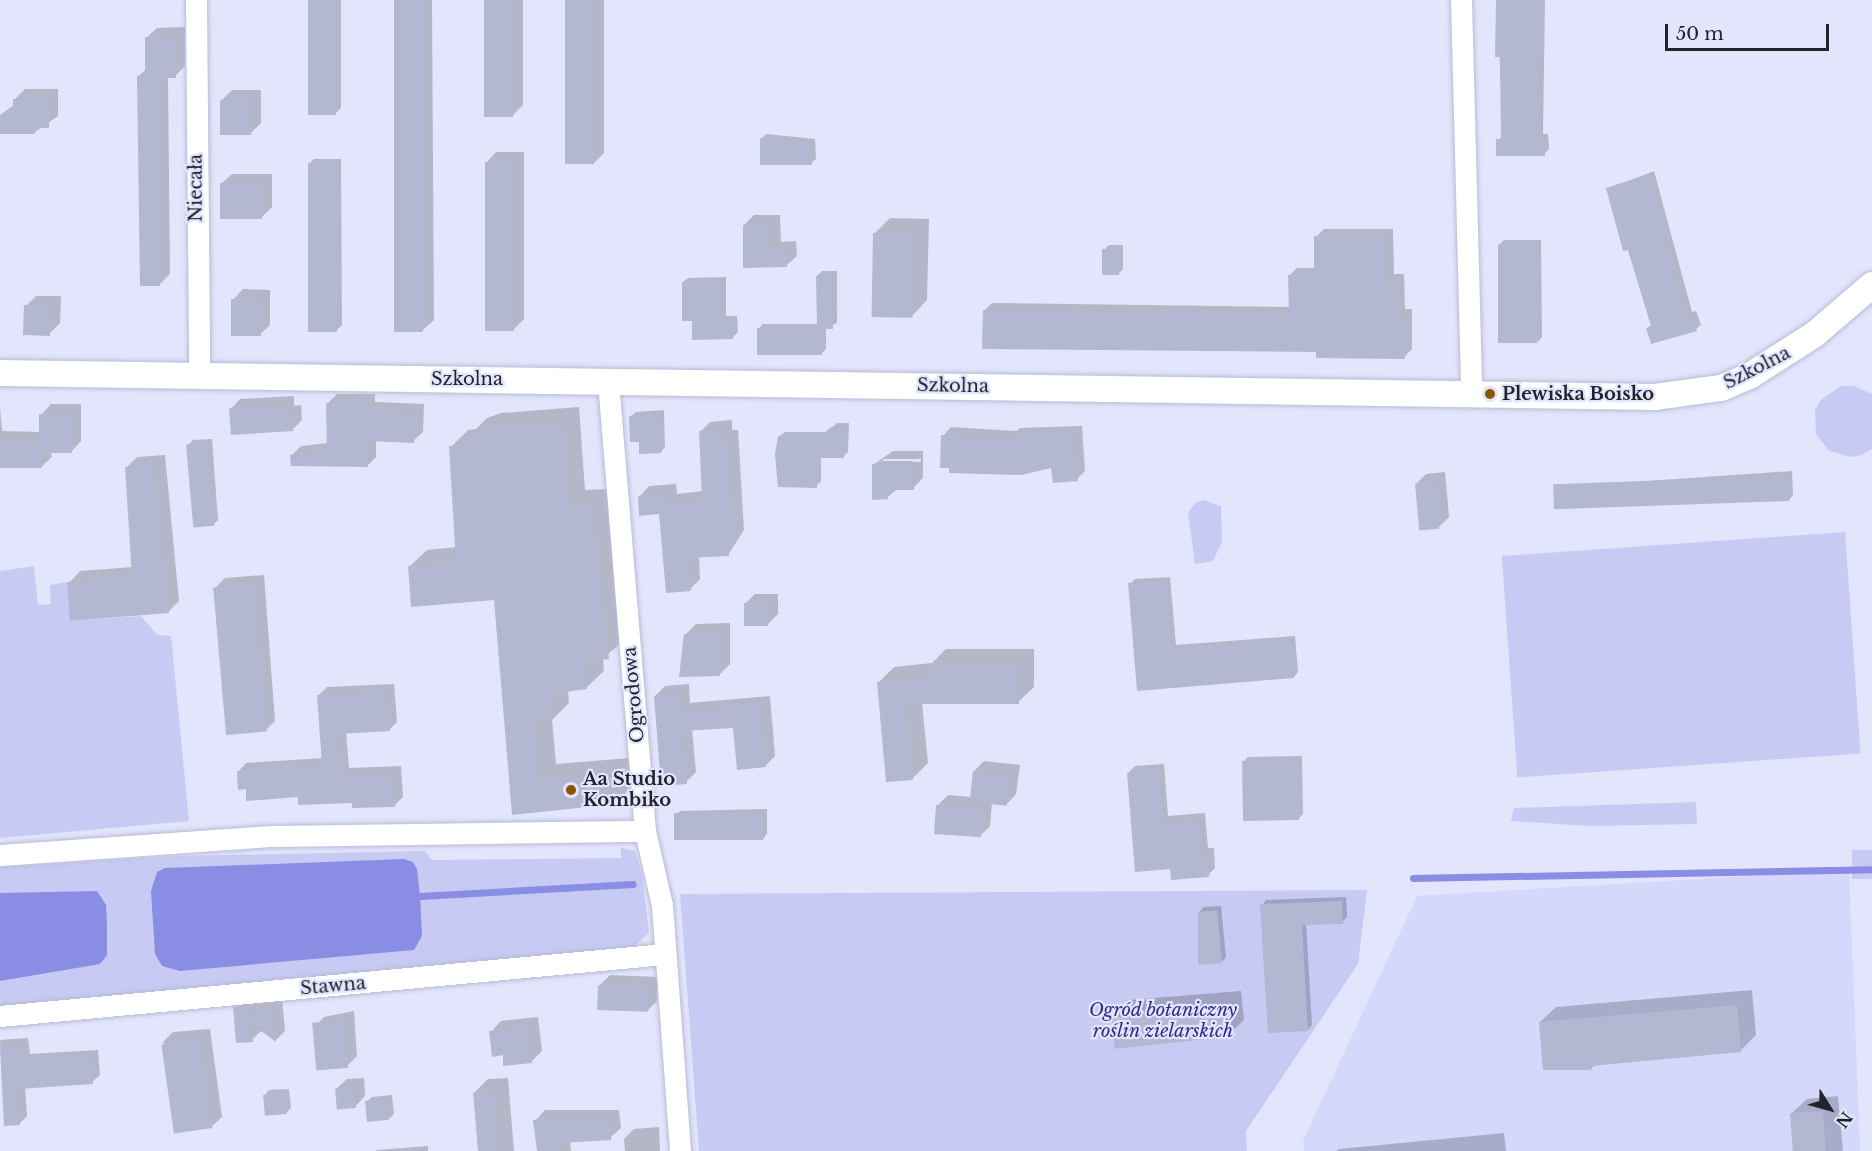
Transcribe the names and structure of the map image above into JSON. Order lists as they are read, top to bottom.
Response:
{
  "streets": {
    "street": [
      "Niecała",
      "Szkolna",
      "Ogrodowa",
      "Stawna"
    ]
  },
  "crossings": [
    ["Niecała", "Szkolna"],
    ["Szkolna", "Ogrodowa"],
    ["Ogrodowa", "Stawna"]
  ],
  "parks": ["Ogród botaniczny roślin zielarskich"],
  "places": ["Plewiska Boisko", "Aa Studio Kombiko"],
  "scale_bar": "50 m",
  "north": "bottom right"
}
